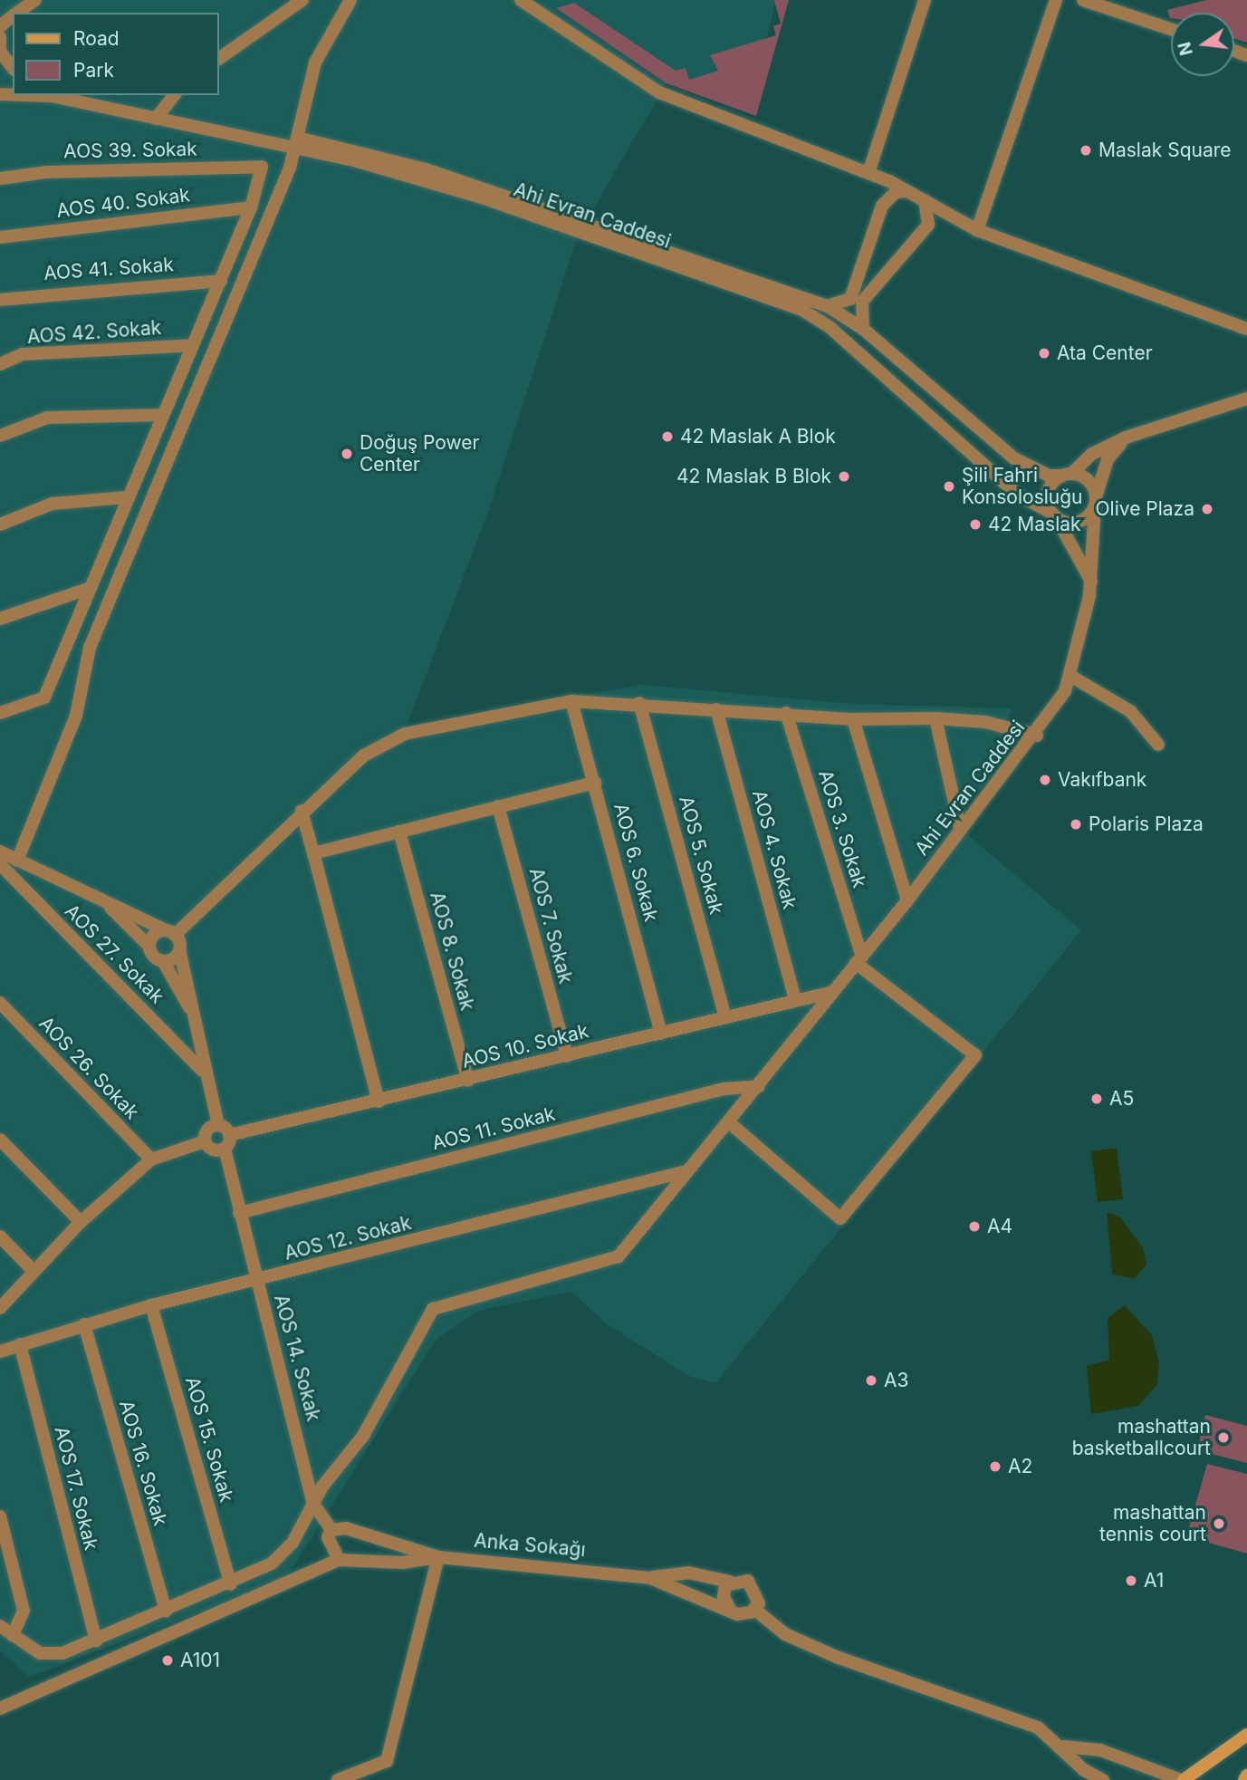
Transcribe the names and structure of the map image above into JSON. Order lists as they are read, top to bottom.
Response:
{
  "streets": {
    "street": [
      "AOS 39. Sokak",
      "AOS 40. Sokak",
      "Ahi Evran Caddesi",
      "AOS 41. Sokak",
      "AOS 42. Sokak",
      "AOS 3. Sokak",
      "AOS 4. Sokak",
      "AOS 5. Sokak",
      "AOS 6. Sokak",
      "AOS 7. Sokak",
      "AOS 8. Sokak",
      "AOS 27. Sokak",
      "AOS 10. Sokak",
      "AOS 26. Sokak",
      "AOS 11. Sokak",
      "AOS 12. Sokak",
      "AOS 14. Sokak",
      "AOS 15. Sokak",
      "AOS 16. Sokak",
      "AOS 17. Sokak",
      "Anka Sokağı"
    ]
  },
  "crossings": [
    ["AOS 39. Sokak", "AOS 40. Sokak"],
    ["Ahi Evran Caddesi", "AOS 3. Sokak"],
    ["Ahi Evran Caddesi", "AOS 10. Sokak"],
    ["Ahi Evran Caddesi", "AOS 11. Sokak"],
    ["Ahi Evran Caddesi", "AOS 12. Sokak"],
    ["Ahi Evran Caddesi", "AOS 14. Sokak"],
    ["Ahi Evran Caddesi", "AOS 15. Sokak"],
    ["Ahi Evran Caddesi", "AOS 16. Sokak"],
    ["Ahi Evran Caddesi", "AOS 17. Sokak"],
    ["AOS 4. Sokak", "AOS 10. Sokak"],
    ["AOS 5. Sokak", "AOS 10. Sokak"],
    ["AOS 6. Sokak", "AOS 10. Sokak"],
    ["AOS 7. Sokak", "AOS 10. Sokak"],
    ["AOS 8. Sokak", "AOS 10. Sokak"],
    ["AOS 10. Sokak", "AOS 14. Sokak"],
    ["AOS 11. Sokak", "AOS 14. Sokak"],
    ["AOS 12. Sokak", "AOS 14. Sokak"],
    ["AOS 12. Sokak", "AOS 15. Sokak"],
    ["AOS 12. Sokak", "AOS 16. Sokak"],
    ["AOS 12. Sokak", "AOS 17. Sokak"]
  ],
  "places": [
    "Maslak Square",
    "Ata Center",
    "42 Maslak A Blok",
    "Doğuş Power Center",
    "42 Maslak B Blok",
    "Şili Fahri Konsolosluğu",
    "Olive Plaza",
    "42 Maslak",
    "Vakıfbank",
    "Polaris Plaza",
    "A5",
    "A4",
    "A3",
    "mashattan basketballcourt",
    "A2",
    "mashattan tennis court",
    "A1",
    "A101"
  ],
  "legend": ["Road", "Park"],
  "north": "left"
}
